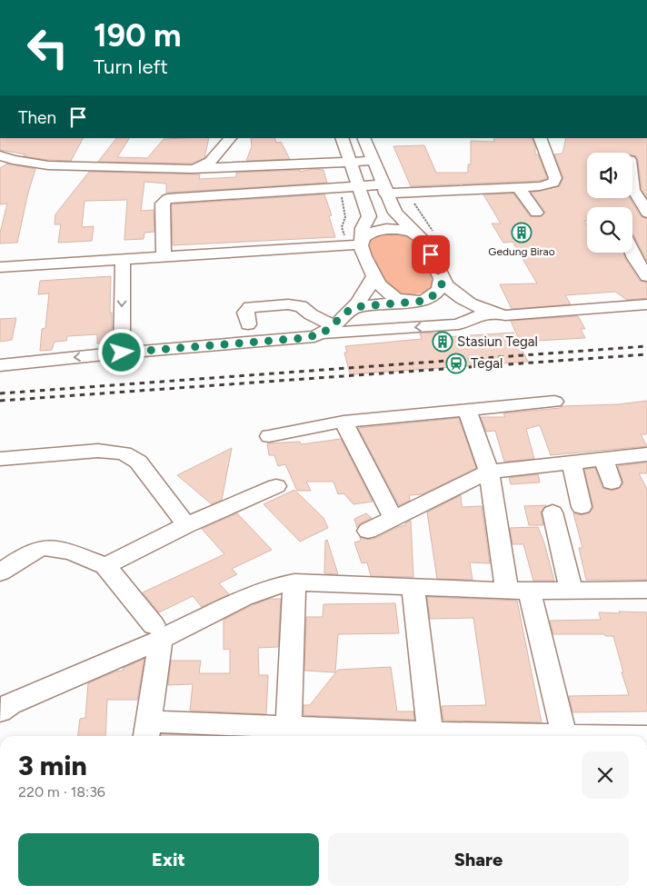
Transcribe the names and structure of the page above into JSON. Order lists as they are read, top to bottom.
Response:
{
  "places": {
    "building": ["Gedung Birao", "Stasiun Tegal"],
    "station": ["Tegal"]
  },
  "page": {
    "turn": ["190 m", "Turn left"],
    "then": "Then",
    "heading": ["3 min", "220 m · 18:36"],
    "buttons": ["Exit", "Share"]
  }
}
